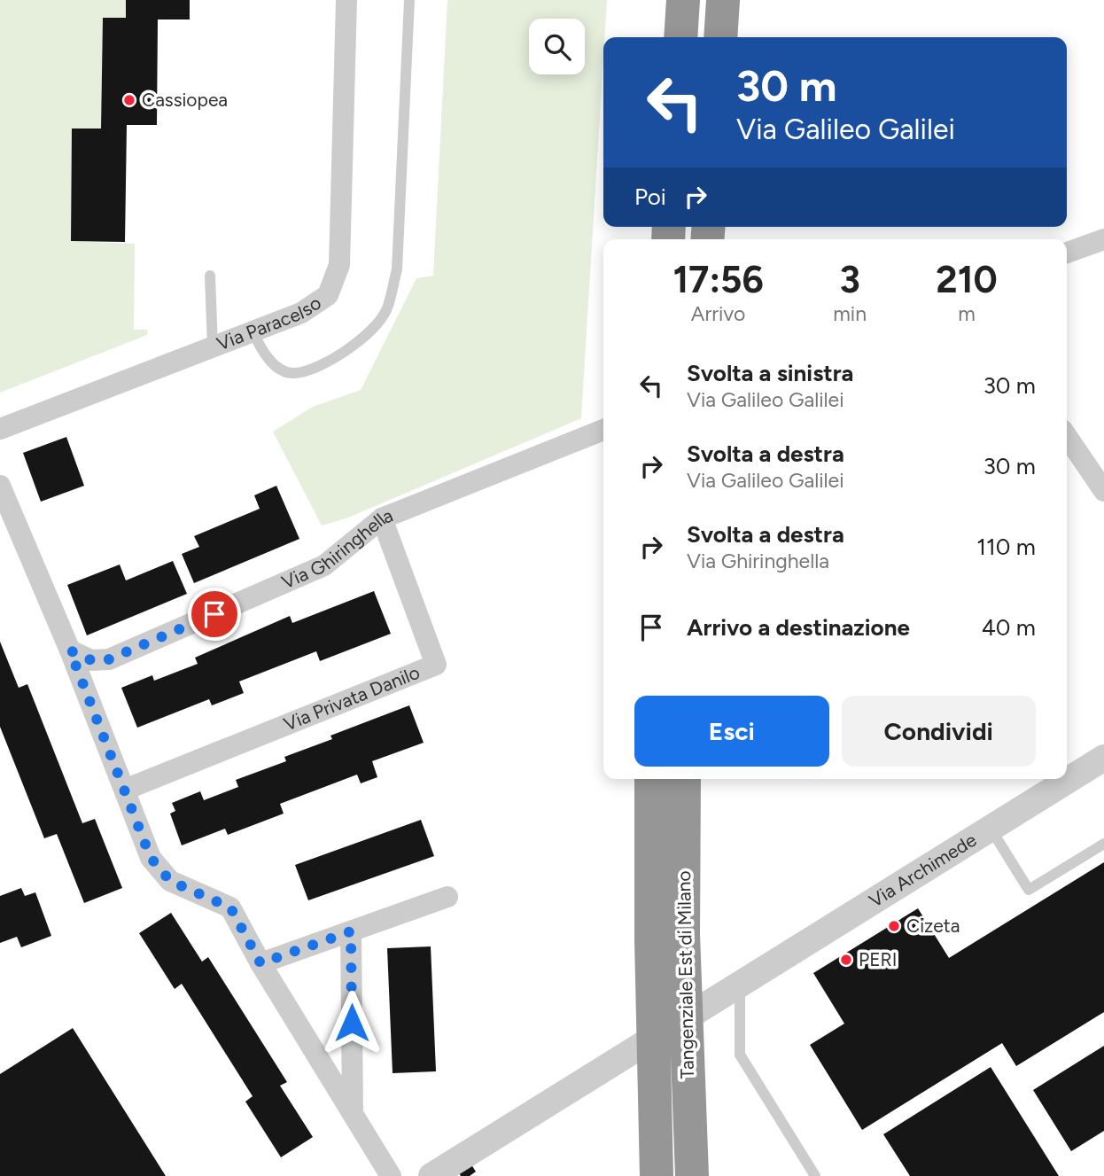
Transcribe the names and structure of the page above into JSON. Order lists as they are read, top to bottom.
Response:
{
  "streets": {
    "highway": ["Tangenziale Est di Milano"],
    "street": [
      "Via Paracelso",
      "Via Ghiringhella",
      "Via Privata Danilo",
      "Via Archimede"
    ]
  },
  "crossings": [
    ["Via Ghiringhella", "Via Privata Danilo"]
  ],
  "places": ["Cassiopea", "Cizeta", "PERI"],
  "page": {
    "turn": ["30 m", "Via Galileo Galilei"],
    "then": "Poi",
    "eta": [
      "17:56",
      "Arrivo",
      "3",
      "min",
      "210",
      "m"
    ],
    "list": [
      {
        "name": "Svolta a sinistra",
        "note": "Via Galileo Galilei",
        "value": "30 m"
      },
      {
        "name": "Svolta a destra",
        "note": "Via Galileo Galilei",
        "value": "30 m"
      },
      {
        "name": "Svolta a destra",
        "note": "Via Ghiringhella",
        "value": "110 m"
      },
      {
        "name": "Arrivo a destinazione",
        "value": "40 m"
      }
    ],
    "buttons": ["Esci", "Condividi"]
  }
}
